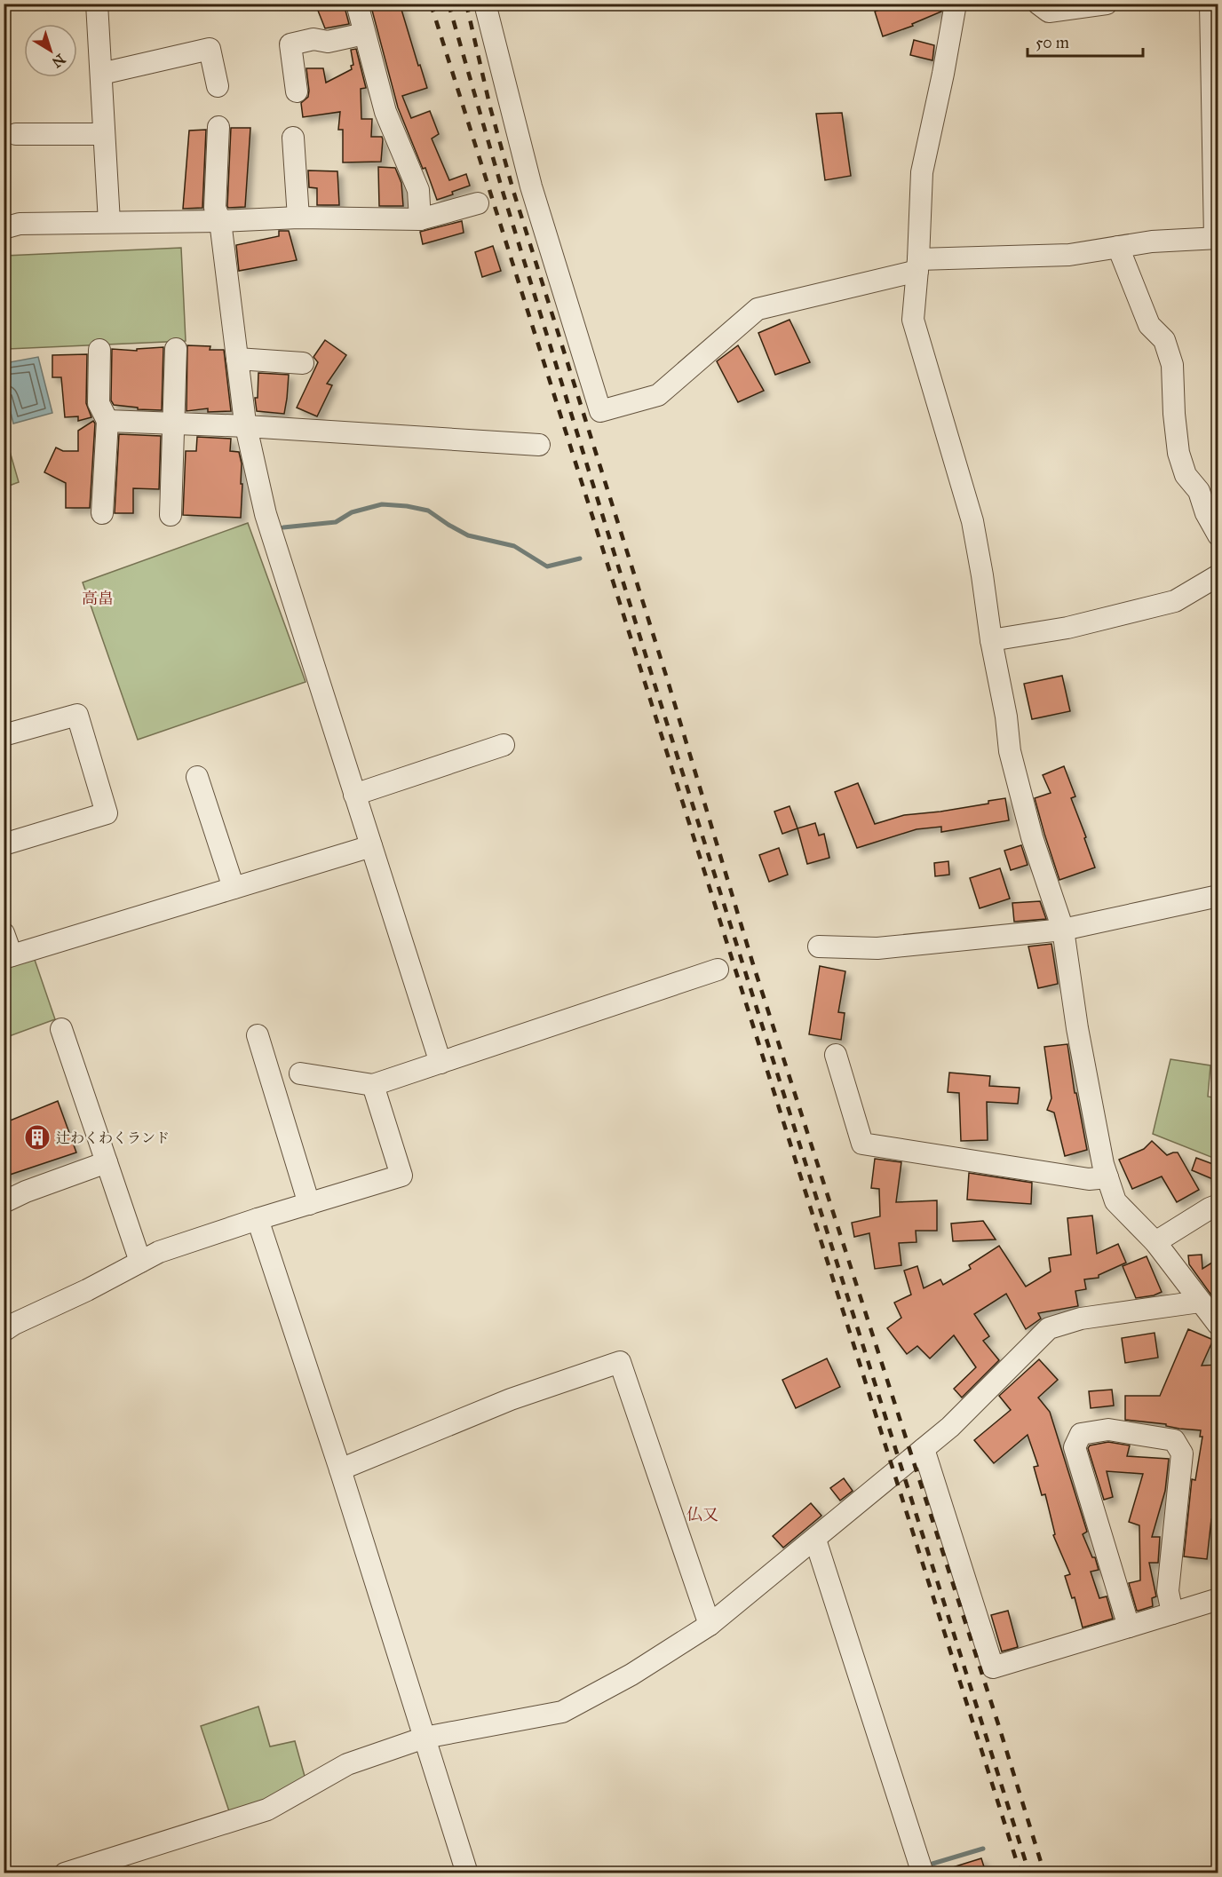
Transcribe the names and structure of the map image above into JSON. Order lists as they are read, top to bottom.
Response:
{
  "districts": ["高畠", "仏又"],
  "places": {
    "building": ["辻わくわくランド"]
  },
  "scale_bar": "50 m",
  "north": "bottom right"
}
